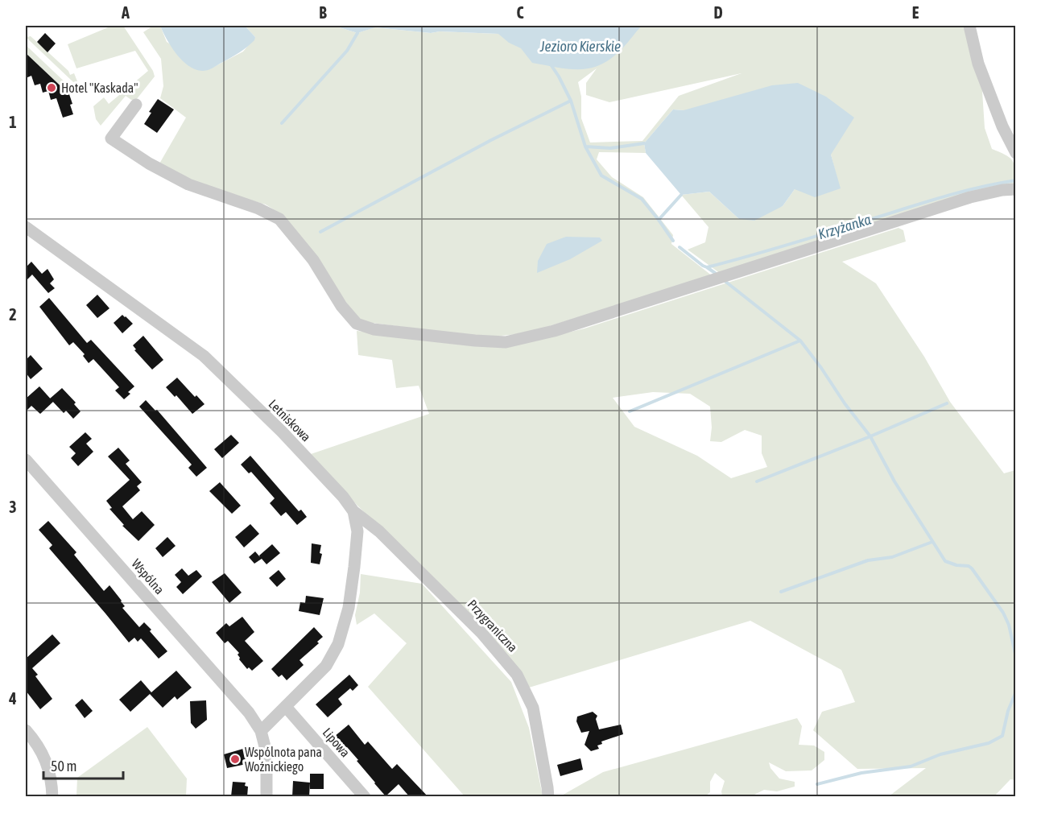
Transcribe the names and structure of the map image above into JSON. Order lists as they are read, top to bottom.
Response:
{
  "streets": {
    "street": [
      "Letniskowa",
      "Wspólna",
      "Przygraniczna",
      "Lipowa"
    ]
  },
  "crossings": [
    ["Letniskowa", "Wspólna"],
    ["Letniskowa", "Przygraniczna"],
    ["Letniskowa", "Lipowa"]
  ],
  "water": ["Jezioro Kierskie", "Krzyżanka"],
  "places": ["Hotel \"Kaskada\"", "Wspólnota pana Woźnickiego"],
  "scale_bar": "50 m",
  "grid": {
    "columns": [
      "A",
      "B",
      "C",
      "D",
      "E"
    ],
    "rows": [
      "1",
      "2",
      "3",
      "4"
    ]
  }
}
